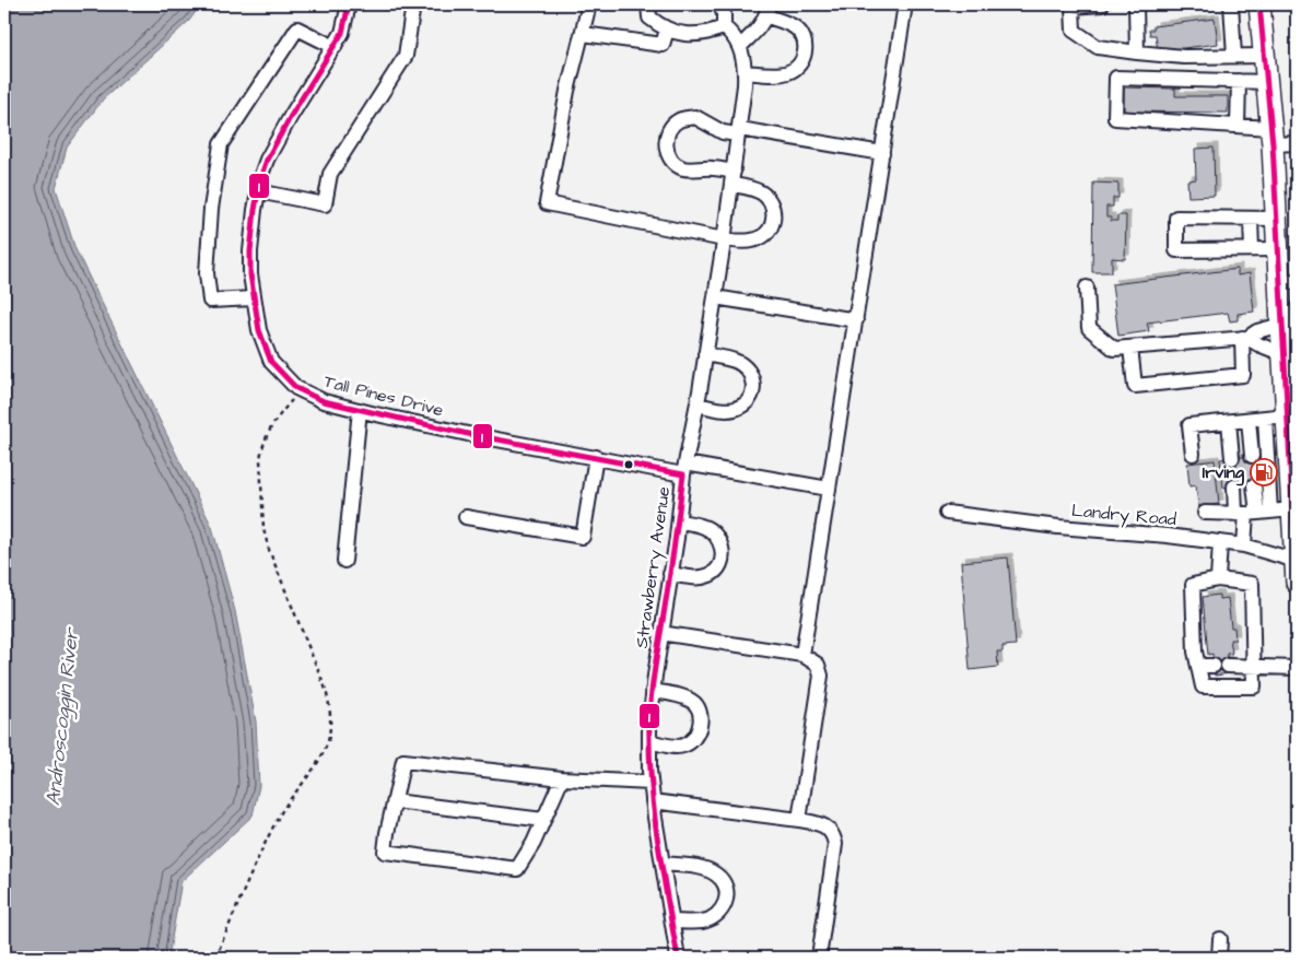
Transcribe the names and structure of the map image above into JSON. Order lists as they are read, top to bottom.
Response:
{
  "streets": {
    "street": ["Tall Pines Drive", "Landry Road", "Strawberry Avenue"]
  },
  "crossings": [
    ["Tall Pines Drive", "Strawberry Avenue"]
  ],
  "water": ["Androscoggin River"],
  "places": {
    "fuel station": ["Irving"]
  },
  "lines": ["transit line 1"]
}
